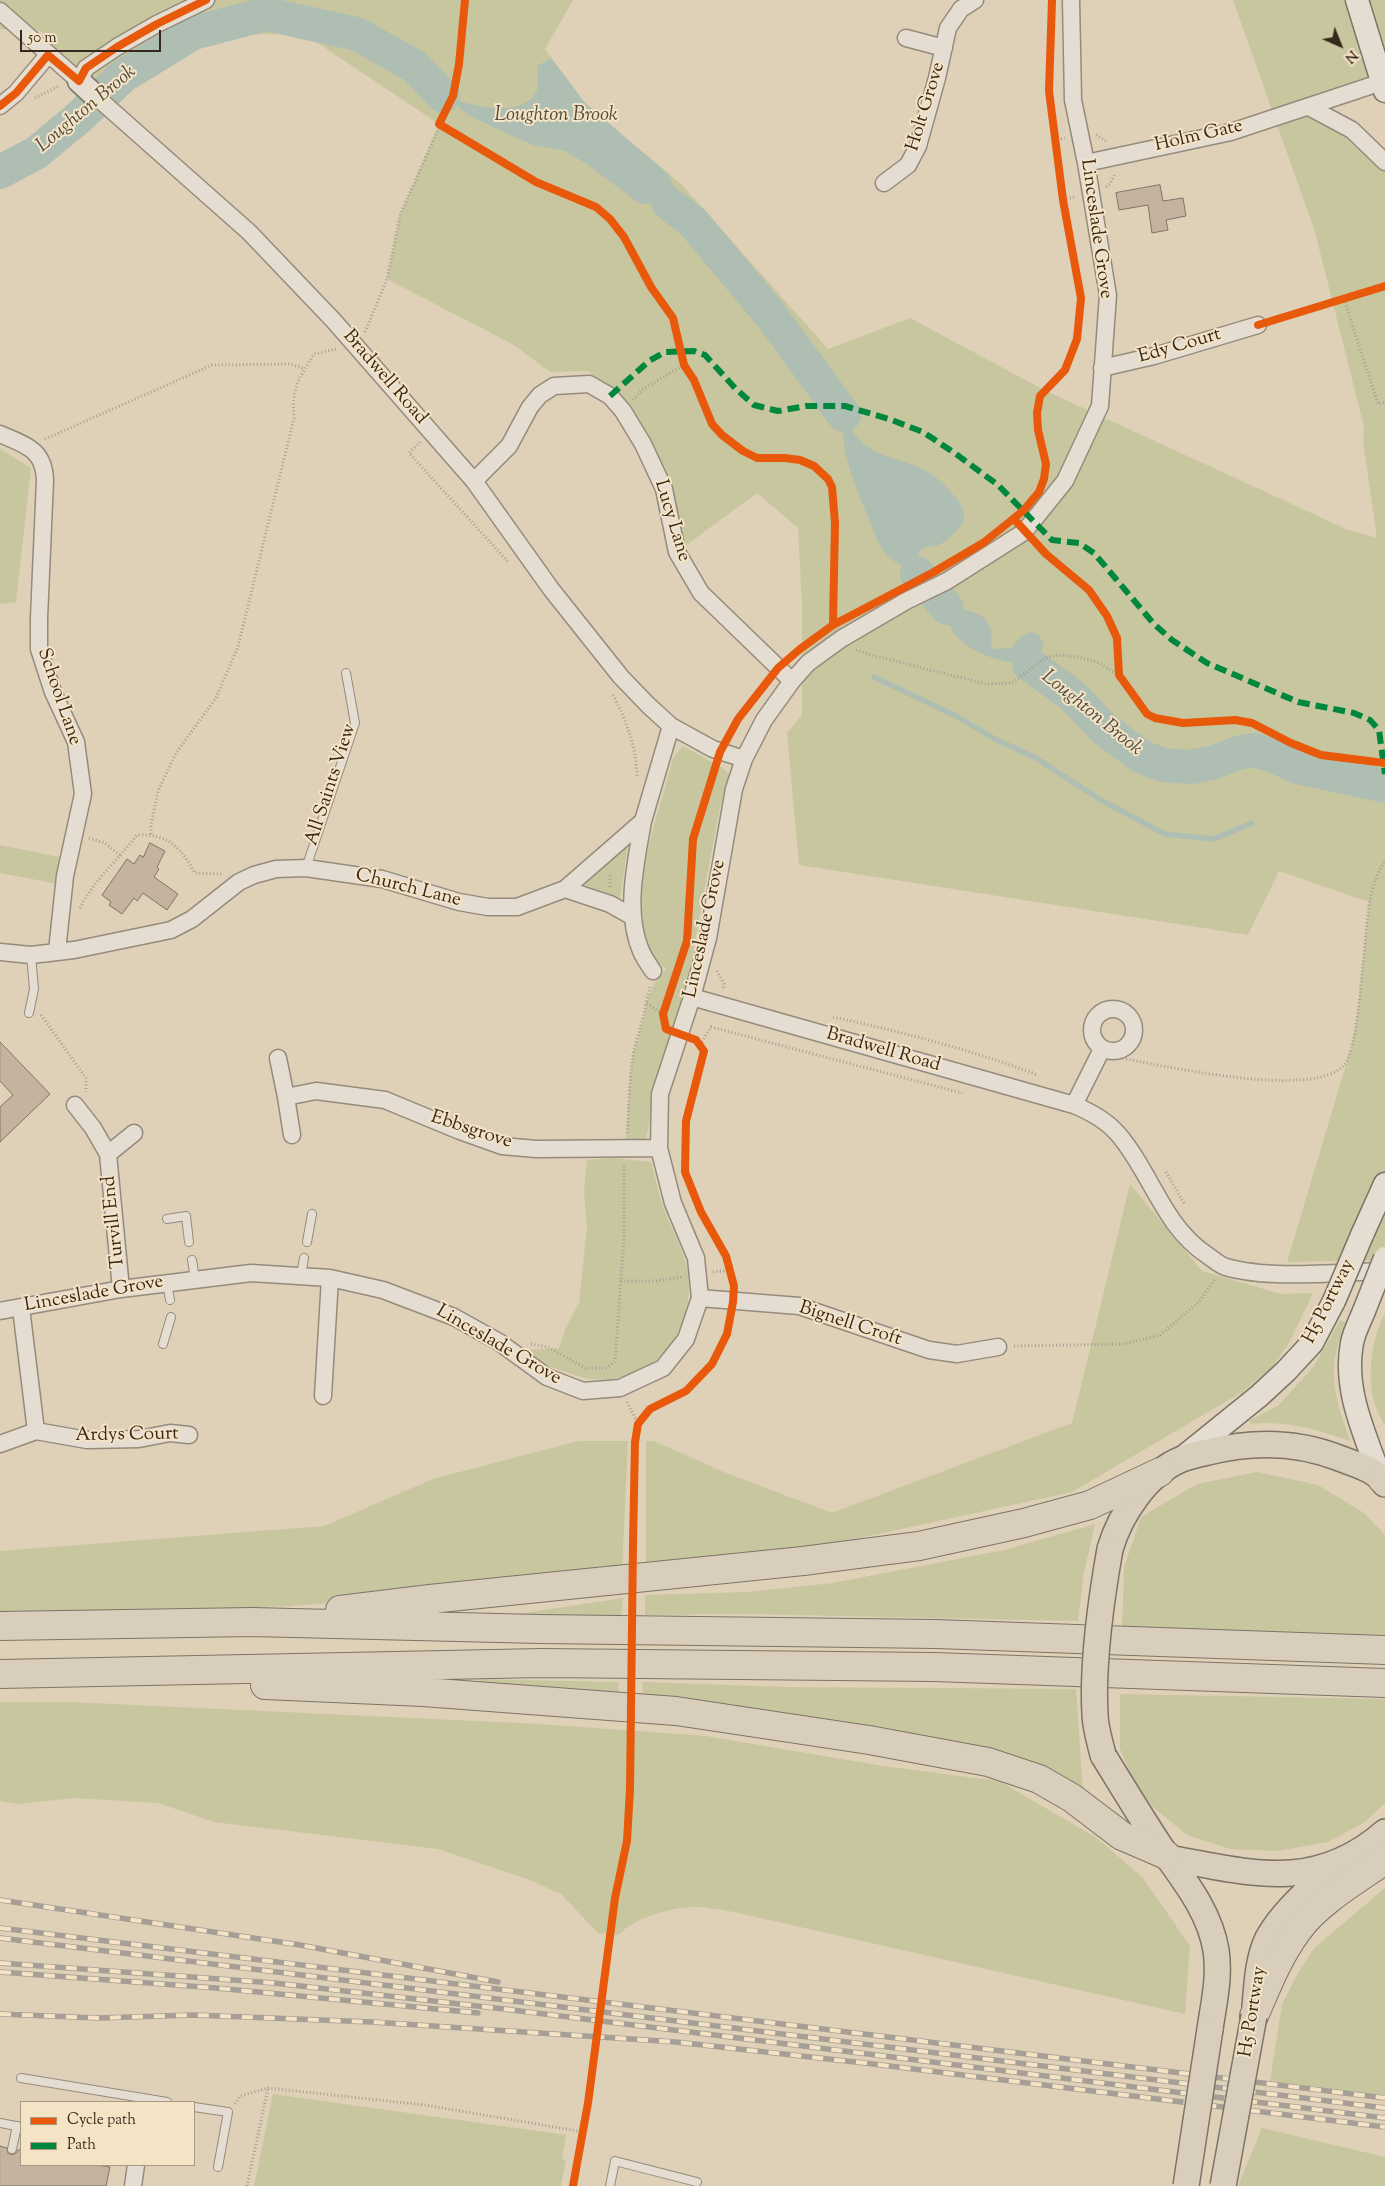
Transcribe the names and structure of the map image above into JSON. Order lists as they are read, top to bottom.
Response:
{
  "streets": {
    "main road": ["H5 Portway"],
    "street": [
      "Holt Grove",
      "Holm Gate",
      "Linceslade Grove",
      "Edy Court",
      "Bradwell Road",
      "Lucy Lane",
      "School Lane",
      "Church Lane",
      "Ebbsgrove",
      "Turvill End",
      "Bignell Croft",
      "Ardys Court"
    ],
    "lane": ["All Saints View"]
  },
  "crossings": [
    ["Holm Gate", "Linceslade Grove"],
    ["Linceslade Grove", "Edy Court"],
    ["Linceslade Grove", "Bradwell Road"],
    ["Linceslade Grove", "Lucy Lane"],
    ["Linceslade Grove", "Ebbsgrove"],
    ["Linceslade Grove", "Turvill End"],
    ["Linceslade Grove", "Bignell Croft"],
    ["Bradwell Road", "Lucy Lane"],
    ["School Lane", "Church Lane"],
    ["All Saints View", "Church Lane"]
  ],
  "water": ["Loughton Brook"],
  "legend": ["Cycle path", "Path"],
  "scale_bar": "50 m",
  "north": "bottom right"
}
